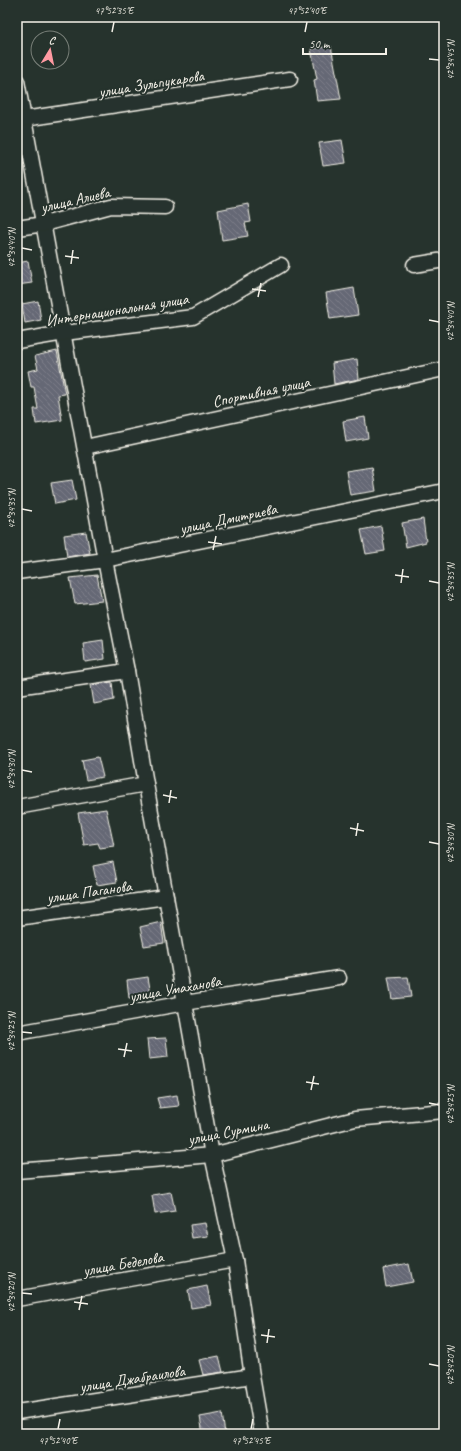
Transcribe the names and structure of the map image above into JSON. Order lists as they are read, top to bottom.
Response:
{
  "streets": {
    "street": [
      "улица Зульпукарова",
      "улица Алиева",
      "Интернациональная улица",
      "Спортивная улица",
      "улица Дмитриева",
      "улица Паганова",
      "улица Умаханова",
      "улица Сурмина",
      "улица Беделова",
      "улица Джабраилова"
    ]
  },
  "scale_bar": "50 m",
  "north": "top",
  "coordinates": [
    "47°52'35\"E",
    "47°52'40\"E",
    "42°34'45\"N",
    "42°34'40\"N",
    "42°34'35\"N",
    "42°34'30\"N",
    "42°34'25\"N",
    "42°34'20\"N",
    "47°52'45\"E"
  ]
}
